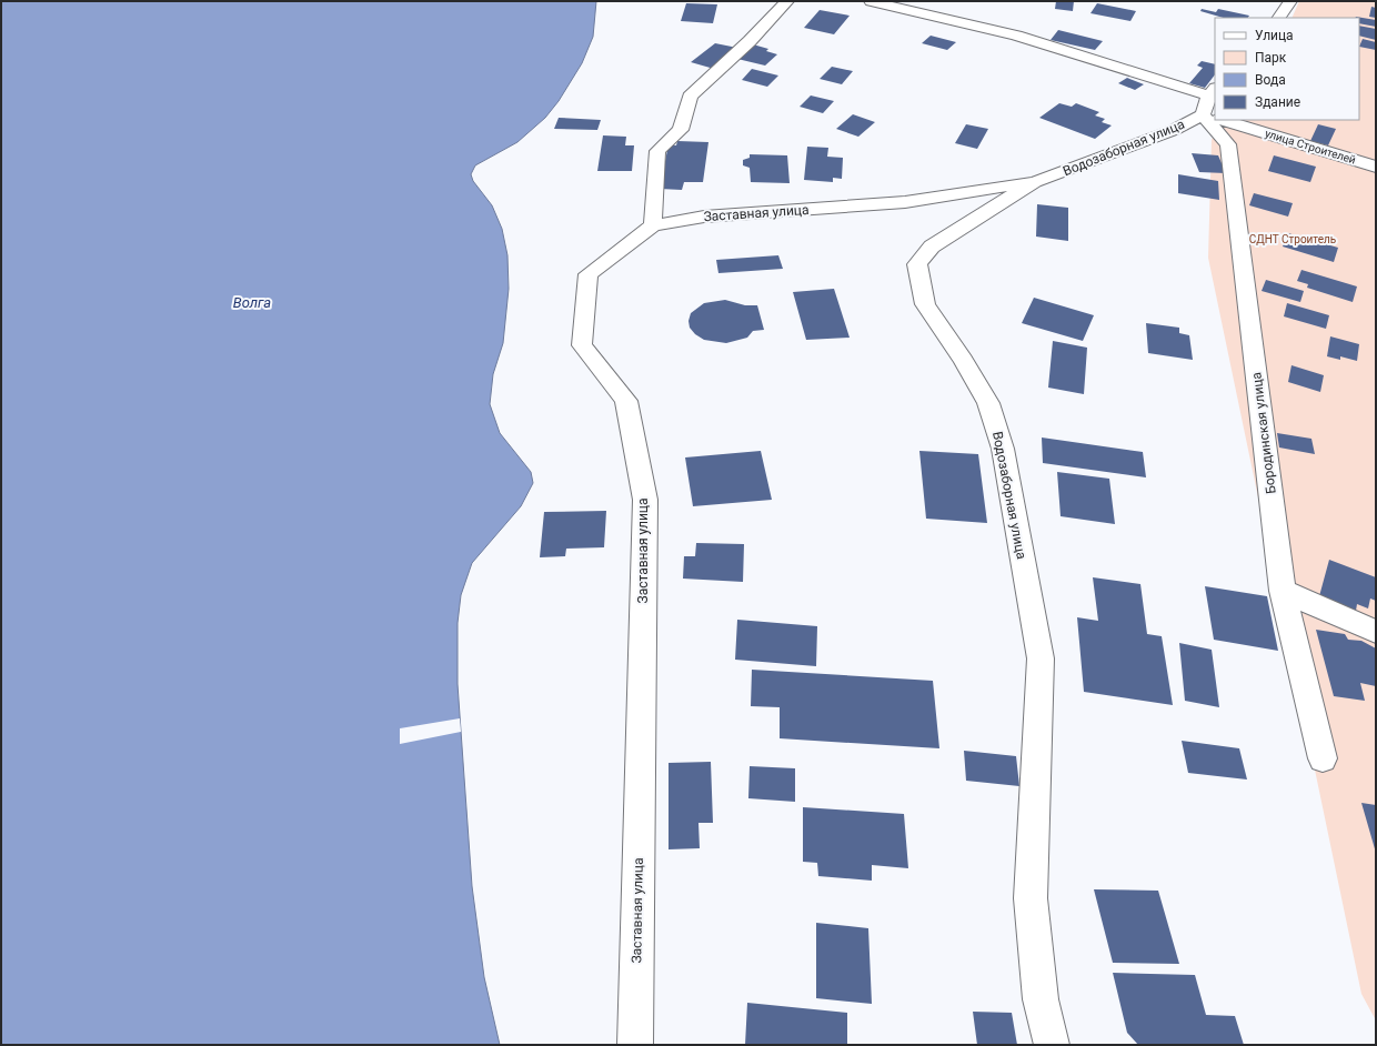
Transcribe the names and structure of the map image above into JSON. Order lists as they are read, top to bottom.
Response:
{
  "streets": {
    "street": [
      "улица Строителей",
      "Водозаборная улица",
      "Заставная улица",
      "Бородинская улица"
    ]
  },
  "crossings": [
    ["улица Строителей", "Водозаборная улица"],
    ["Водозаборная улица", "Заставная улица"]
  ],
  "water": ["Волга"],
  "parks": ["СДНТ Строитель"],
  "legend": [
    "Улица",
    "Парк",
    "Вода",
    "Здание"
  ]
}
